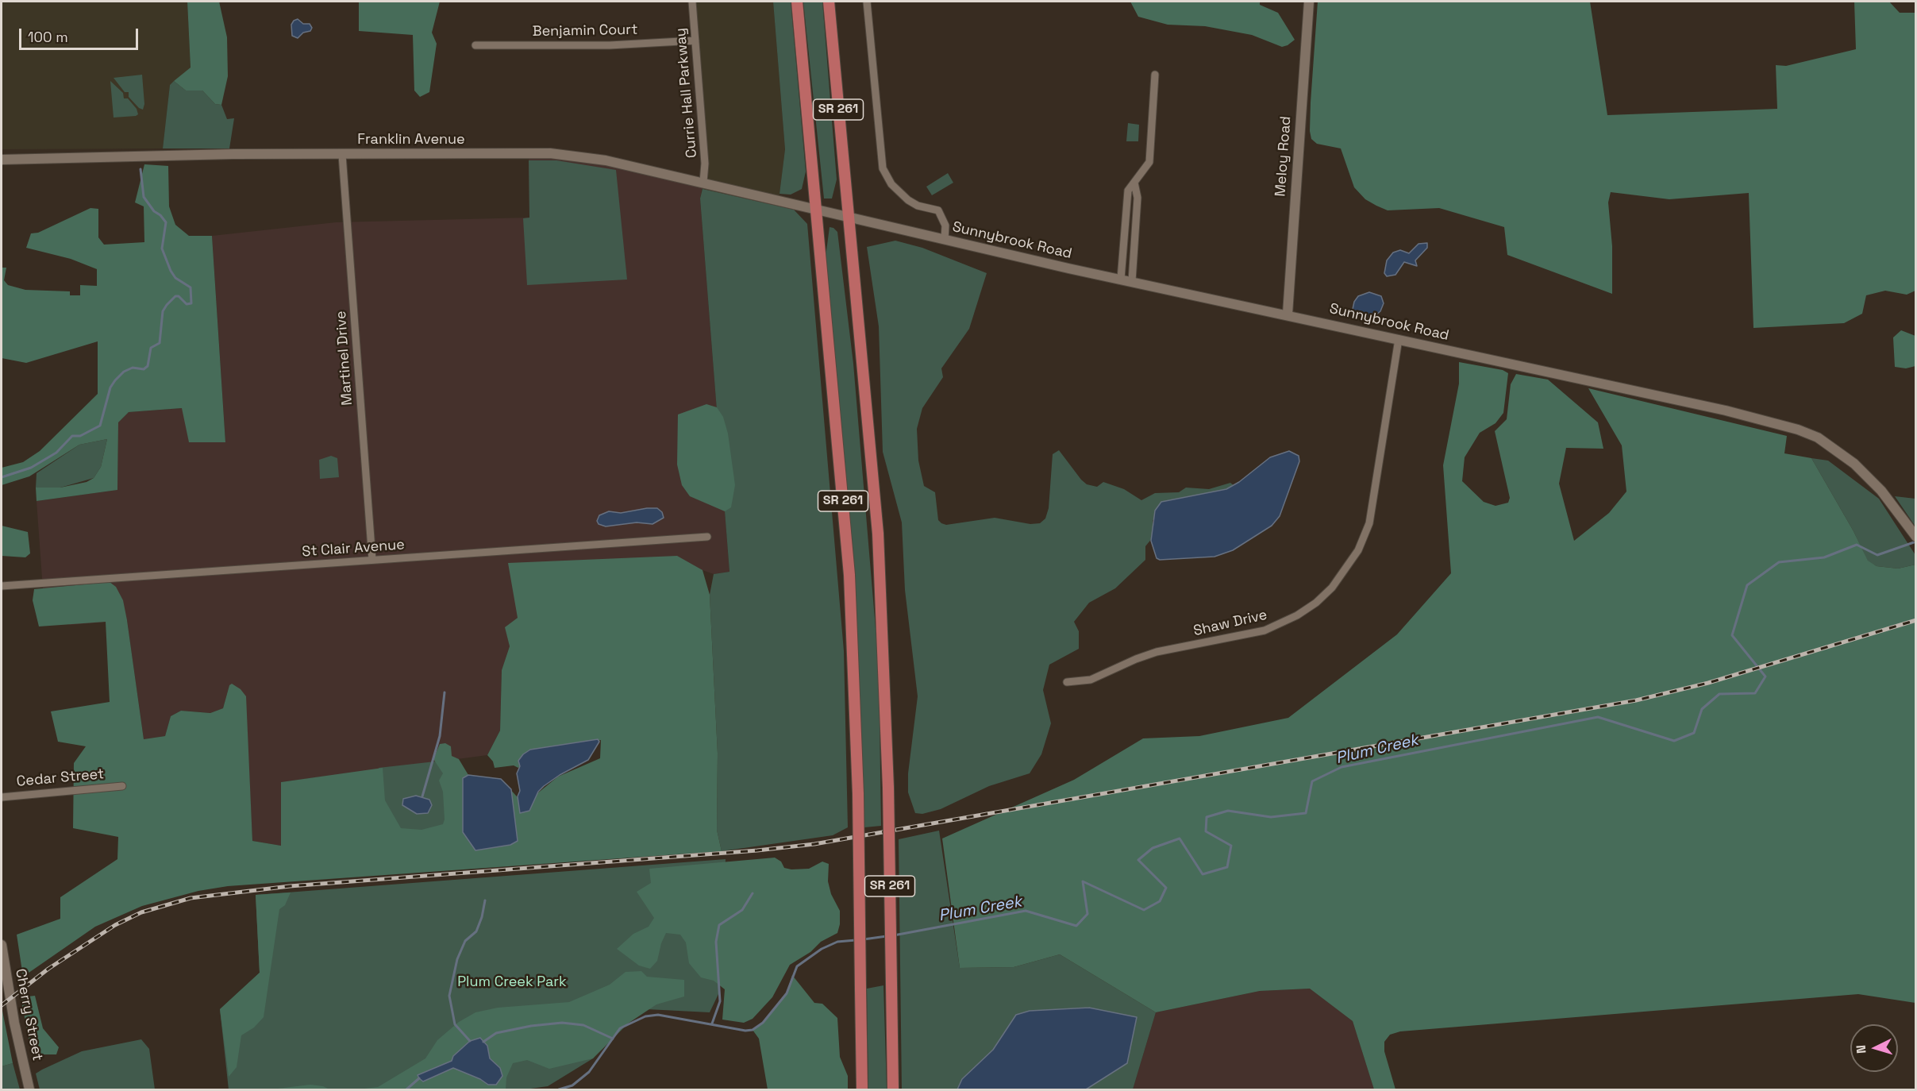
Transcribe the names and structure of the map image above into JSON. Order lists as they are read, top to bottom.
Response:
{
  "streets": {
    "main road": ["SR 261"],
    "street": [
      "Benjamin Court",
      "Currie Hall Parkway",
      "Franklin Avenue",
      "Meloy Road",
      "Sunnybrook Road",
      "Martinel Drive",
      "St Clair Avenue",
      "Shaw Drive",
      "Cedar Street",
      "Cherry Street"
    ]
  },
  "crossings": [
    ["Benjamin Court", "Currie Hall Parkway"],
    ["Currie Hall Parkway", "Franklin Avenue"],
    ["SR 261", "Franklin Avenue"],
    ["SR 261", "Sunnybrook Road"],
    ["Franklin Avenue", "Sunnybrook Road"],
    ["Franklin Avenue", "Martinel Drive"],
    ["Meloy Road", "Sunnybrook Road"],
    ["Sunnybrook Road", "Shaw Drive"],
    ["Martinel Drive", "St Clair Avenue"]
  ],
  "water": ["Plum Creek"],
  "parks": ["Plum Creek Park"],
  "scale_bar": "100 m",
  "north": "left"
}
